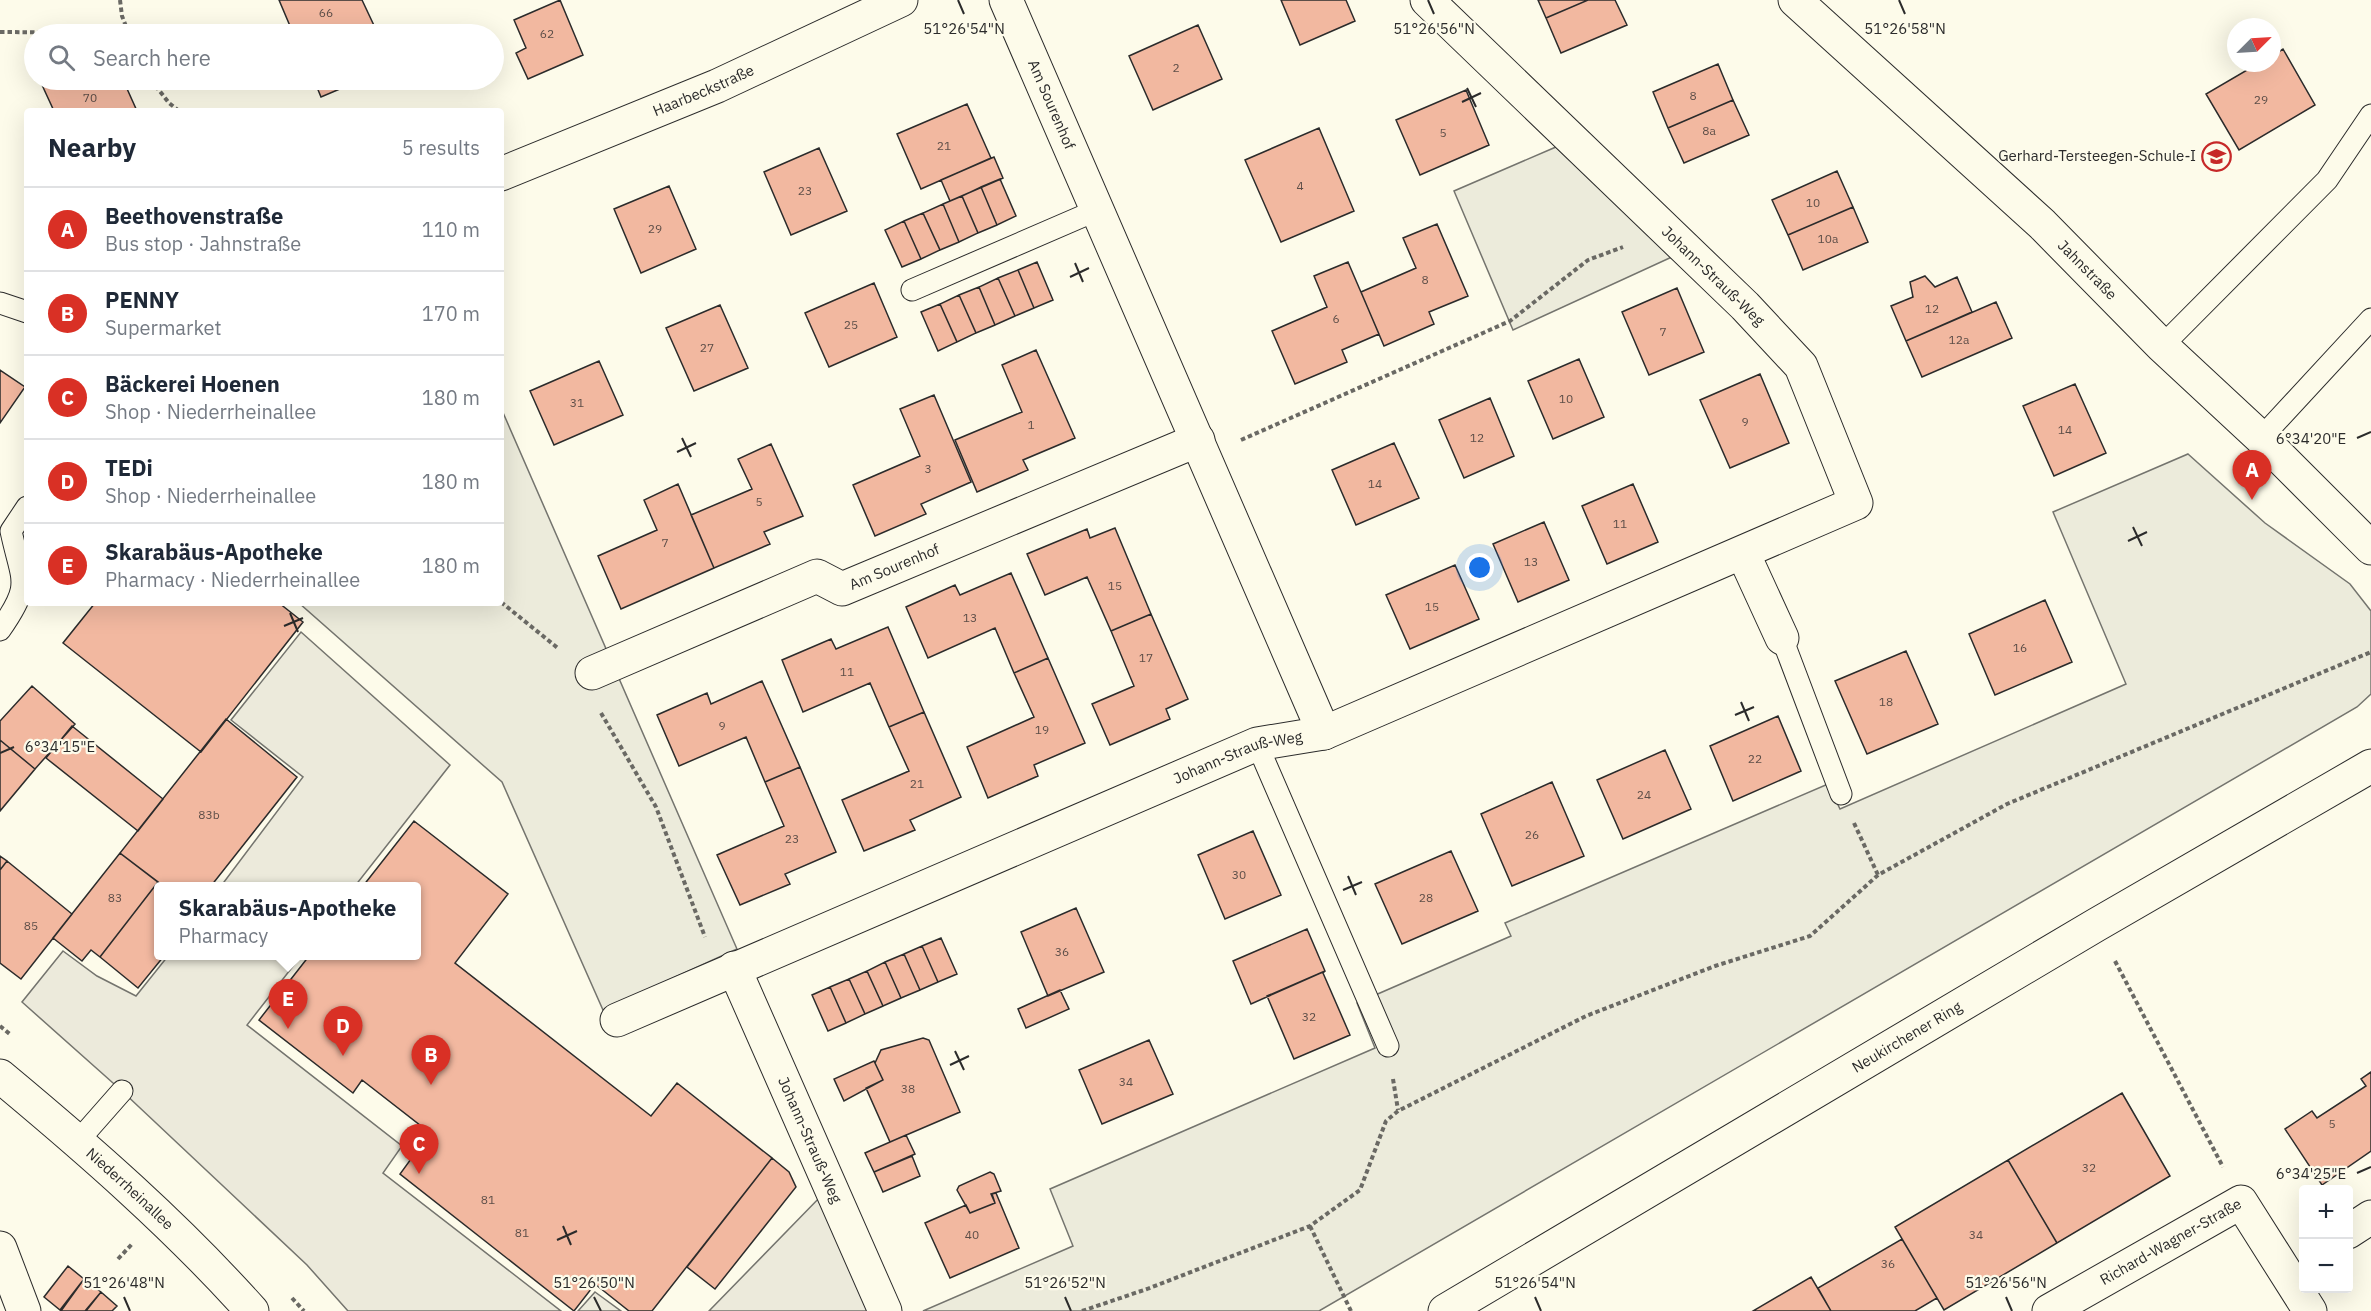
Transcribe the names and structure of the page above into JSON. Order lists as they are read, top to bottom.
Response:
{
  "streets": {
    "street": [
      "Haarbeckstraße",
      "Am Sourenhof",
      "Jahnstraße",
      "Johann-Strauß-Weg",
      "Neukirchener Ring",
      "Niederrheinallee",
      "Richard-Wagner-Straße"
    ]
  },
  "crossings": [
    ["Am Sourenhof", "Johann-Strauß-Weg"]
  ],
  "places": {
    "school or university": ["Gerhard-Tersteegen-Schule-I"]
  },
  "house_numbers": [
    "66",
    "62",
    "2",
    "8",
    "70",
    "29",
    "8a",
    "5",
    "21",
    "4",
    "23",
    "10",
    "29",
    "10a",
    "8",
    "12",
    "6",
    "25",
    "7",
    "12a",
    "27",
    "10",
    "31",
    "9",
    "1",
    "14",
    "12",
    "3",
    "14",
    "5",
    "11",
    "7",
    "13",
    "15",
    "15",
    "13",
    "16",
    "17",
    "11",
    "18",
    "9",
    "19",
    "22",
    "21",
    "24",
    "83b",
    "26",
    "23",
    "30",
    "83",
    "28",
    "85",
    "36",
    "32",
    "34",
    "38",
    "5",
    "32",
    "81",
    "81",
    "40",
    "34",
    "36"
  ],
  "north": "top right",
  "page": {
    "search": "Search here",
    "heading": ["Nearby", "5 results"],
    "list": [
      {
        "mark": "A",
        "name": "Beethovenstraße",
        "note": "Bus stop · Jahnstraße",
        "value": "110 m"
      },
      {
        "mark": "B",
        "name": "PENNY",
        "note": "Supermarket",
        "value": "170 m"
      },
      {
        "mark": "C",
        "name": "Bäckerei Hoenen",
        "note": "Shop · Niederrheinallee",
        "value": "180 m"
      },
      {
        "mark": "D",
        "name": "TEDi",
        "note": "Shop · Niederrheinallee",
        "value": "180 m"
      },
      {
        "mark": "E",
        "name": "Skarabäus-Apotheke",
        "note": "Pharmacy · Niederrheinallee",
        "value": "180 m"
      }
    ],
    "pins": [
      "A",
      "E",
      "D",
      "B",
      "C"
    ],
    "popup": ["Skarabäus-Apotheke", "Pharmacy"],
    "map_buttons": ["+", "−"]
  },
  "coordinates": [
    "51°26'54\"N",
    "51°26'56\"N",
    "51°26'58\"N",
    "6°34'20\"E",
    "6°34'15\"E",
    "6°34'25\"E",
    "51°26'48\"N",
    "51°26'50\"N",
    "51°26'52\"N"
  ]
}
